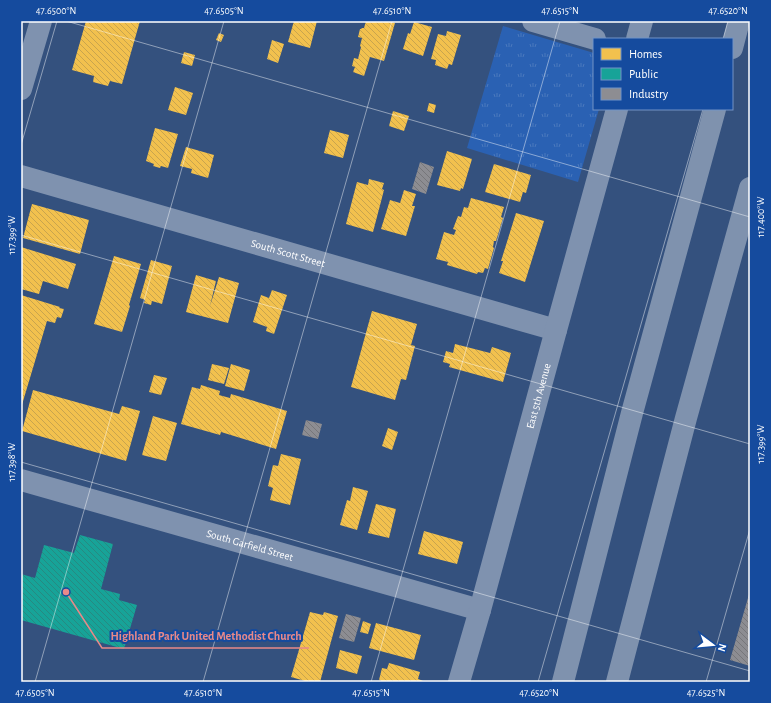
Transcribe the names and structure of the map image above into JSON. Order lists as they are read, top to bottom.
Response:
{
  "streets": {
    "street": ["South Scott Street", "East 5th Avenue", "South Garfield Street"]
  },
  "crossings": [
    ["South Scott Street", "East 5th Avenue"],
    ["East 5th Avenue", "South Garfield Street"]
  ],
  "places": ["Highland Park United Methodist Church"],
  "legend": ["Homes", "Public", "Industry"],
  "north": "right",
  "coordinates": [
    "47.6500°N",
    "47.6505°N",
    "47.6510°N",
    "47.6515°N",
    "47.6520°N",
    "117.400°W",
    "117.399°W",
    "117.398°W",
    "47.6525°N"
  ]
}
